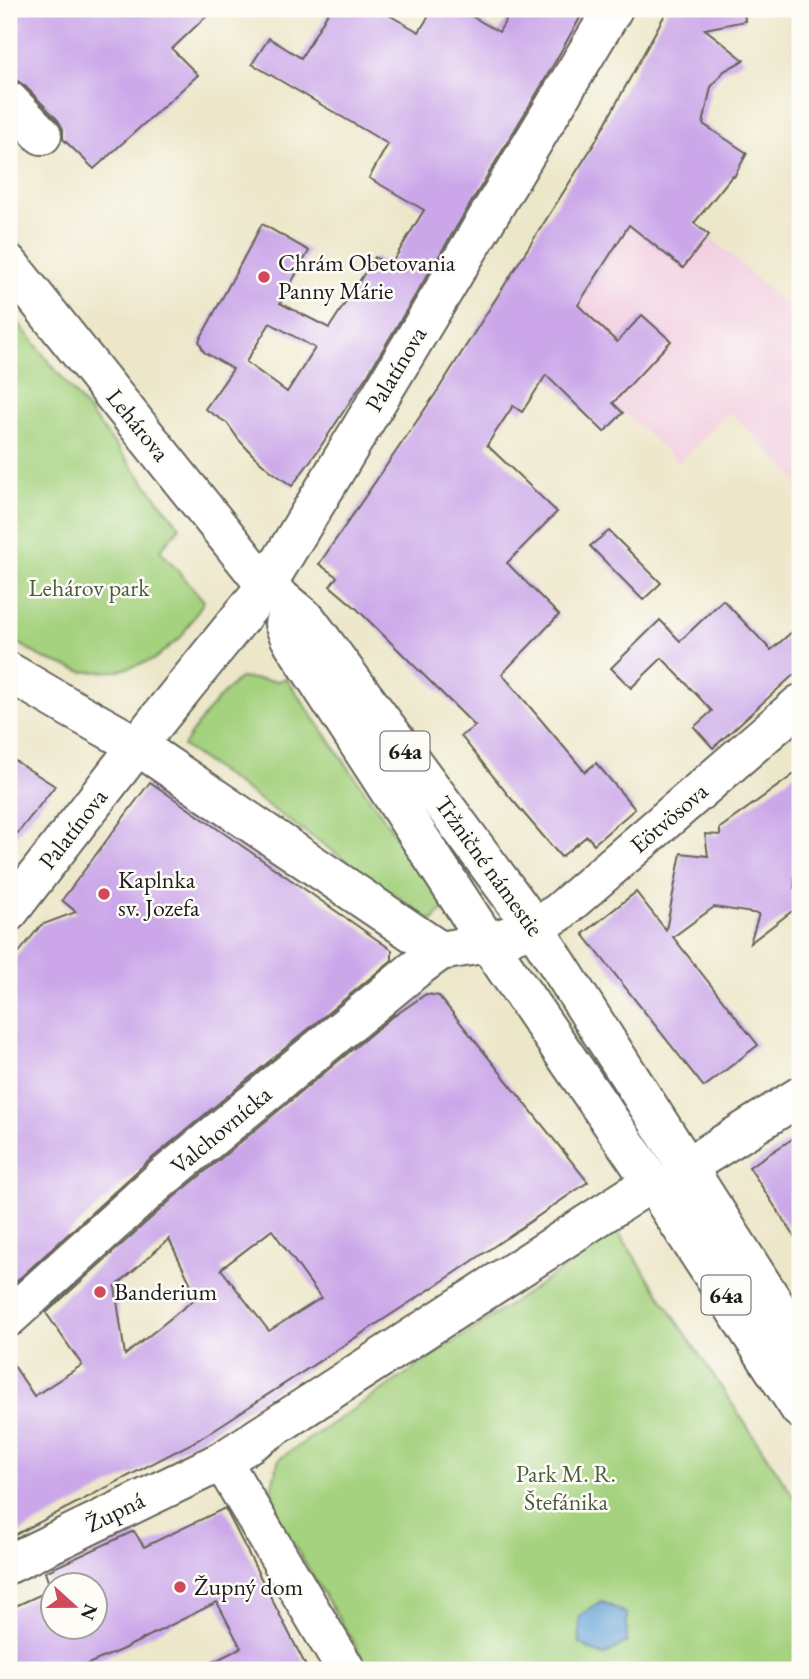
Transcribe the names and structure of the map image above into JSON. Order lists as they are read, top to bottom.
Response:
{
  "streets": {
    "street": [
      "Palatínova",
      "Lehárova",
      "64a",
      "Eötvösova",
      "Tržničné námestie",
      "Valchovnícka",
      "Župná"
    ]
  },
  "crossings": [
    ["Palatínova", "Lehárova"],
    ["Palatínova", "Tržničné námestie"],
    ["Lehárova", "Tržničné námestie"],
    ["64a", "Tržničné námestie"],
    ["64a", "Župná"],
    ["Eötvösova", "Tržničné námestie"],
    ["Tržničné námestie", "Valchovnícka"],
    ["Tržničné námestie", "Župná"]
  ],
  "parks": ["Lehárov park", "Park M. R. Štefánika"],
  "places": [
    "Chrám Obetovania Panny Márie",
    "Kaplnka sv. Jozefa",
    "Banderium",
    "Župný dom"
  ],
  "north": "right"
}
